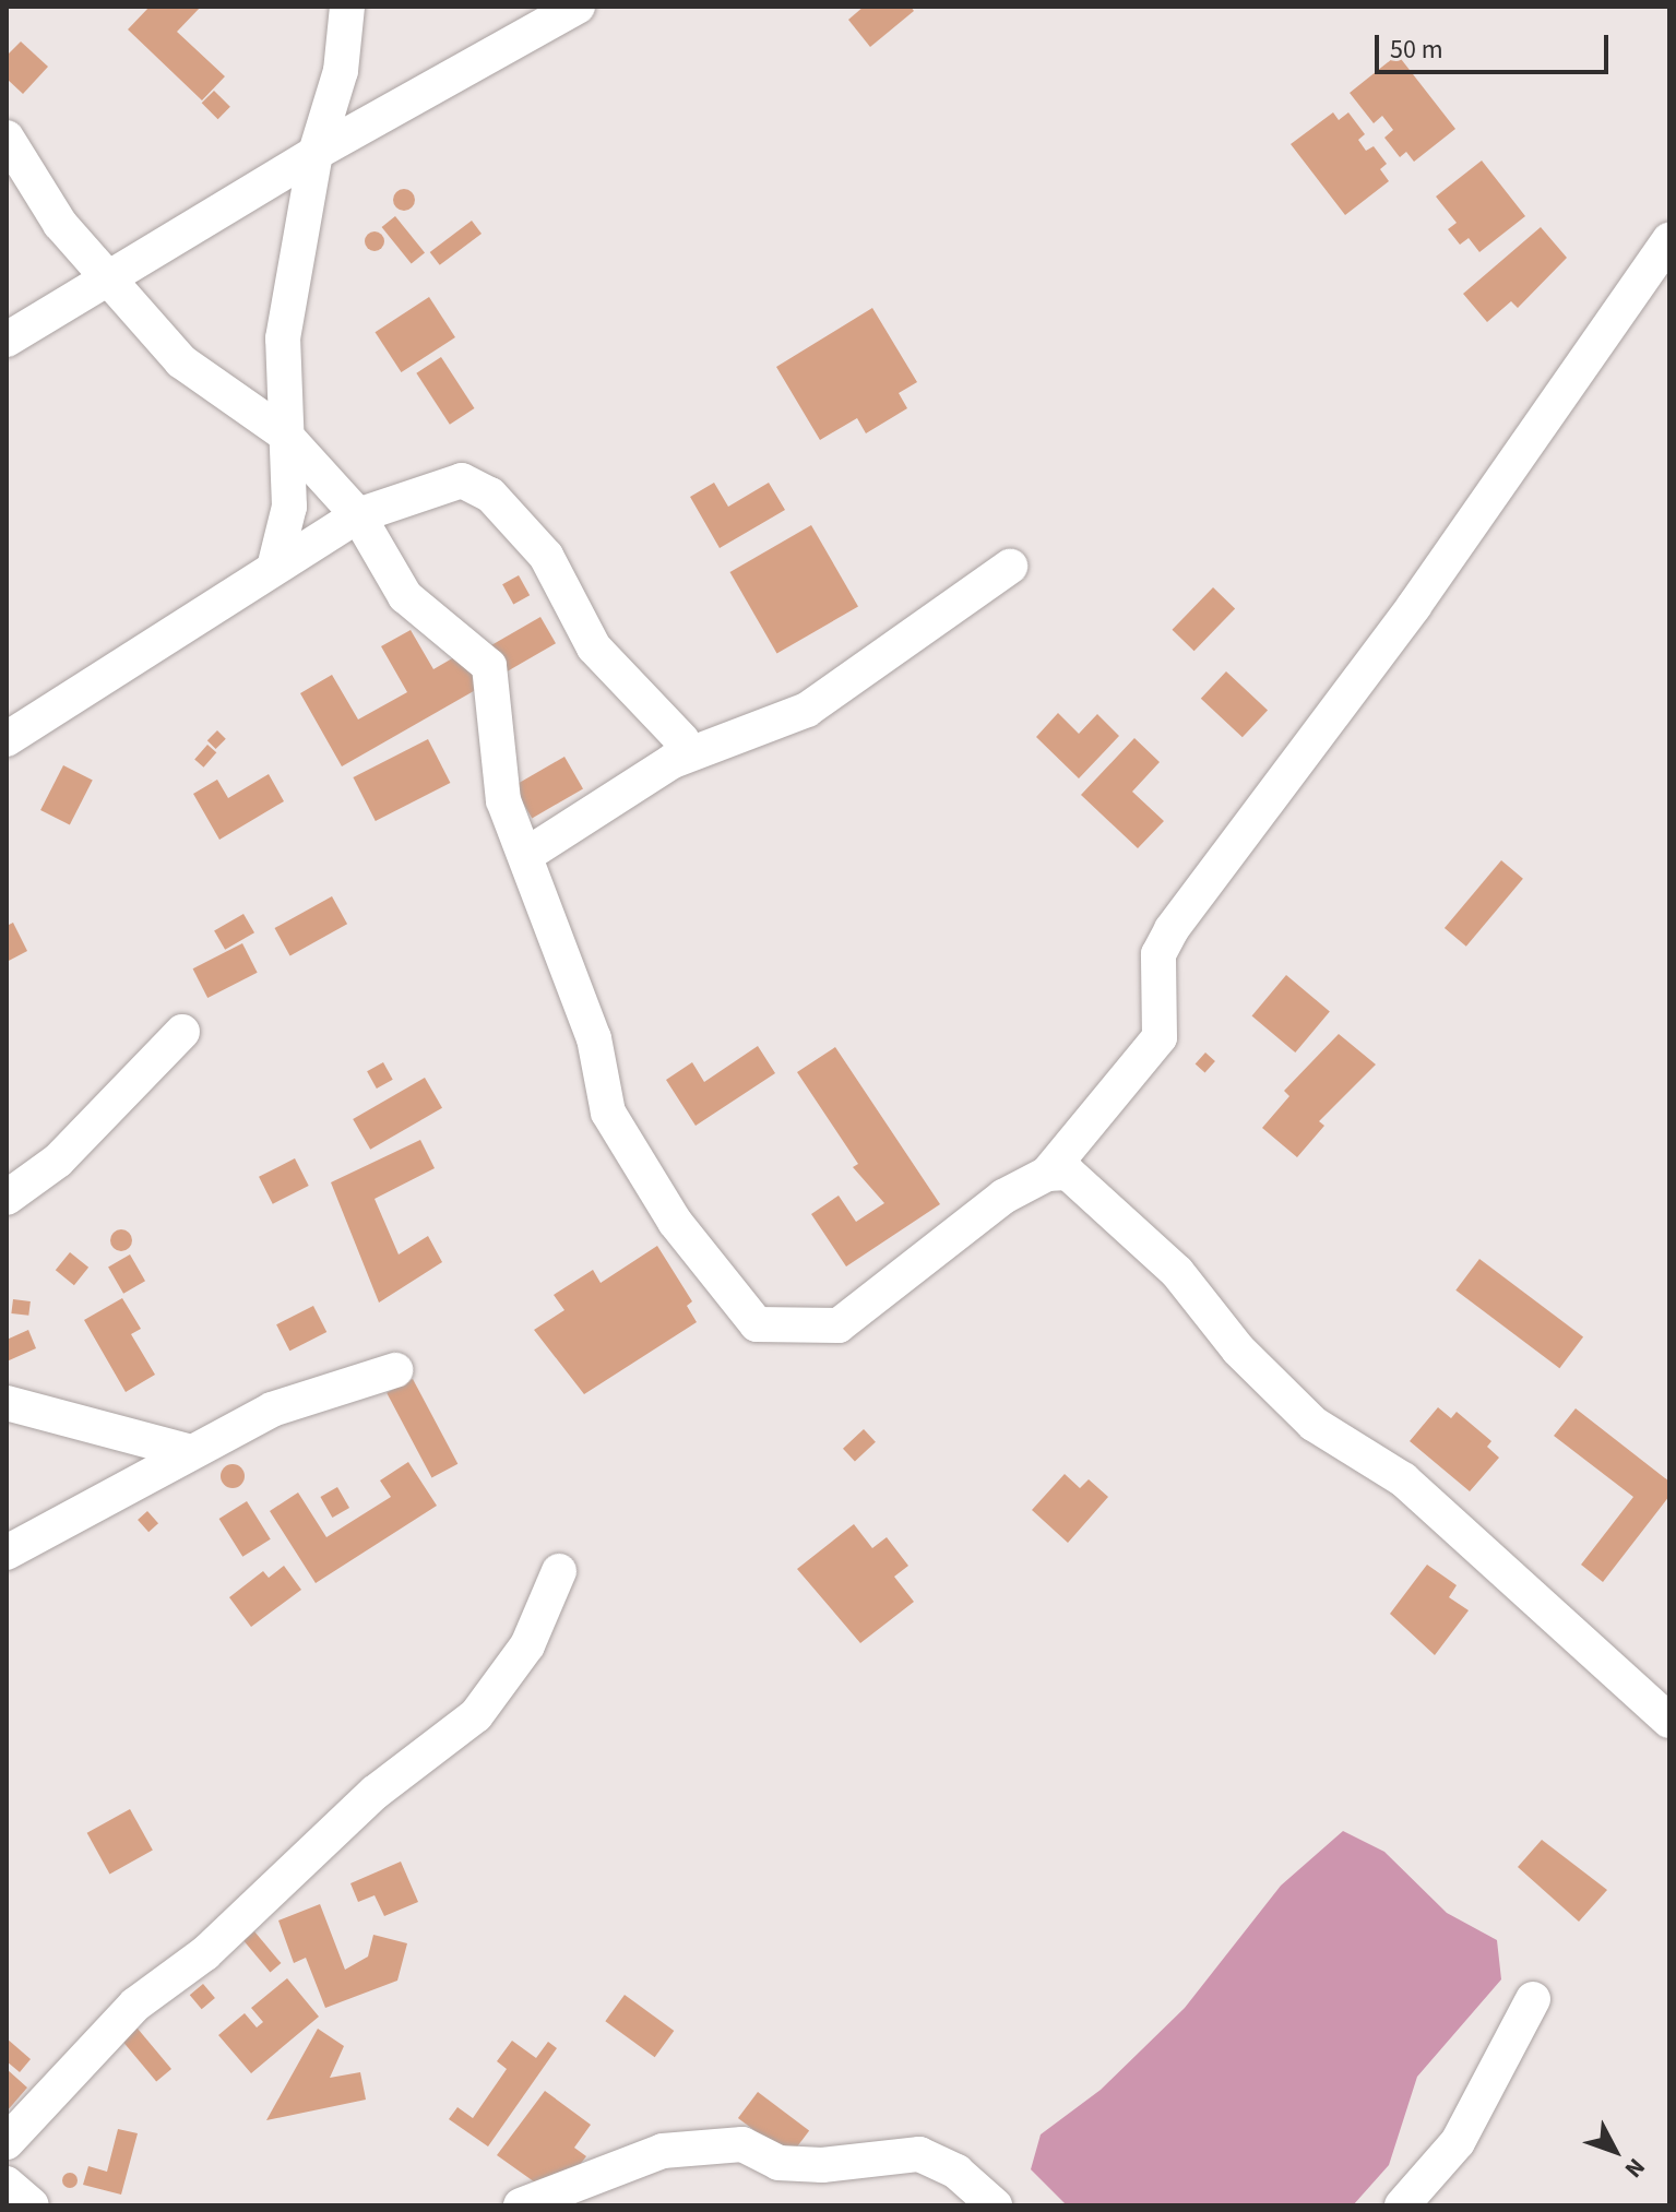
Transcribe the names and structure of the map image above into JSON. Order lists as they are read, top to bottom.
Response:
{
  "scale_bar": "50 m",
  "north": "bottom right"
}
